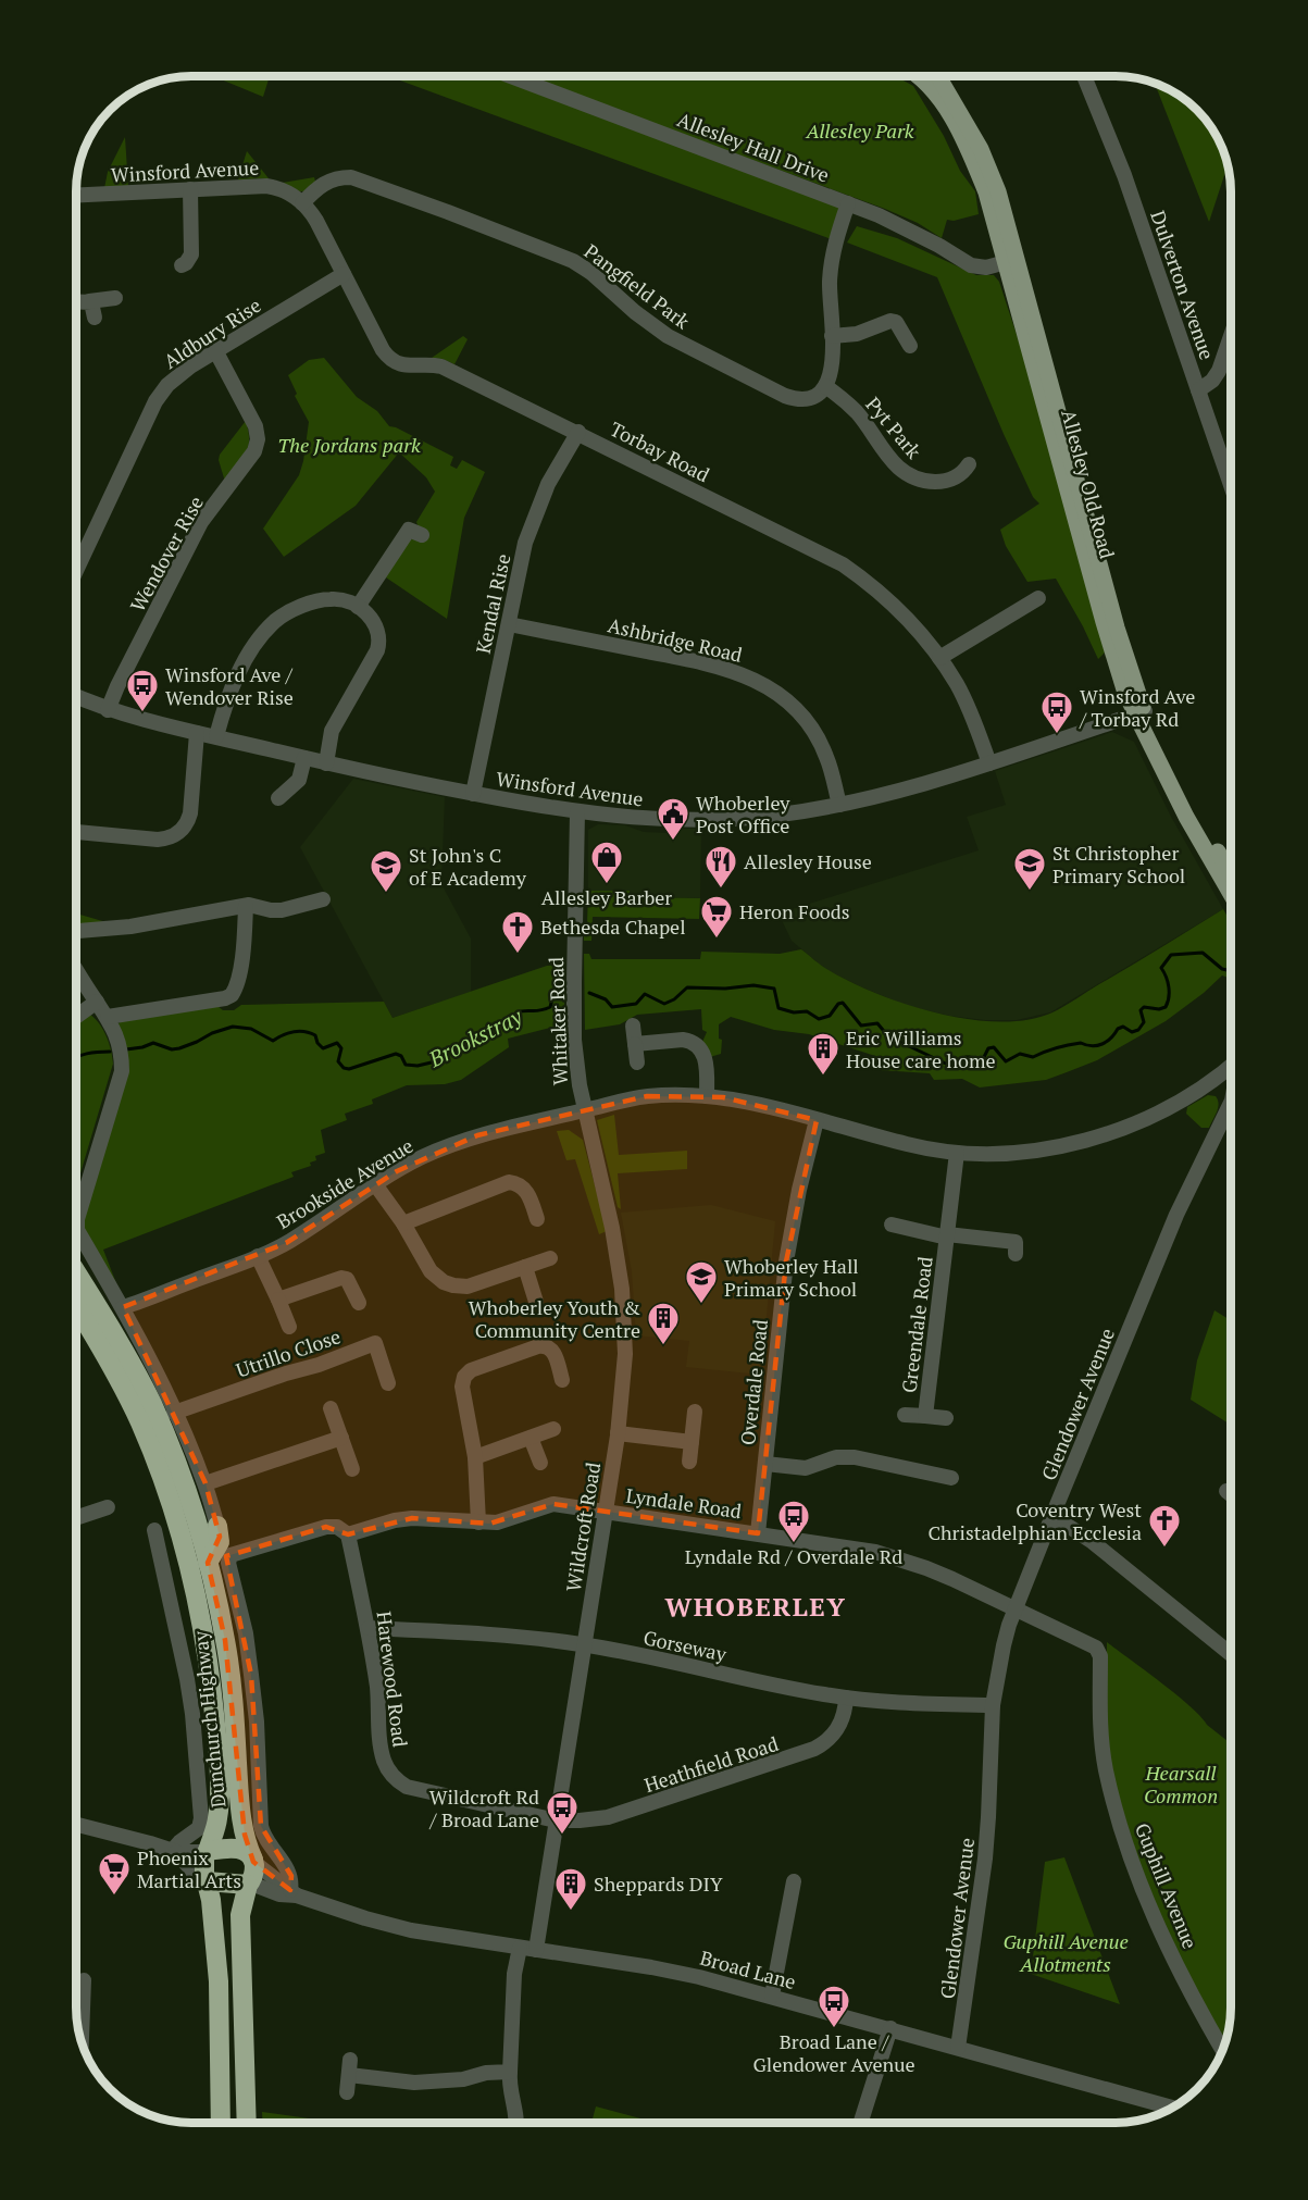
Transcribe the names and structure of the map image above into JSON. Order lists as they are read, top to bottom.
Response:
{
  "streets": {
    "highway": ["Dunchurch Highway"],
    "main road": ["Allesley Old Road"],
    "street": [
      "Allesley Hall Drive",
      "Winsford Avenue",
      "Dulverton Avenue",
      "Pangfield Park",
      "Aldbury Rise",
      "Pyt Park",
      "Torbay Road",
      "Wendover Rise",
      "Kendal Rise",
      "Ashbridge Road",
      "Whitaker Road",
      "Brookside Avenue",
      "Greendale Road",
      "Utrillo Close",
      "Overdale Road",
      "Glendower Avenue",
      "Lyndale Road",
      "Wildcroft Road",
      "Gorseway",
      "Harewood Road",
      "Heathfield Road",
      "Guphill Avenue",
      "Broad Lane"
    ]
  },
  "crossings": [
    ["Allesley Hall Drive", "Allesley Old Road"],
    ["Winsford Avenue", "Pangfield Park"],
    ["Winsford Avenue", "Torbay Road"],
    ["Winsford Avenue", "Allesley Old Road"],
    ["Winsford Avenue", "Wendover Rise"],
    ["Winsford Avenue", "Kendal Rise"],
    ["Winsford Avenue", "Ashbridge Road"],
    ["Winsford Avenue", "Whitaker Road"],
    ["Pangfield Park", "Pyt Park"],
    ["Pangfield Park", "Torbay Road"],
    ["Aldbury Rise", "Torbay Road"],
    ["Aldbury Rise", "Wendover Rise"],
    ["Torbay Road", "Kendal Rise"],
    ["Kendal Rise", "Ashbridge Road"],
    ["Whitaker Road", "Brookside Avenue"],
    ["Whitaker Road", "Wildcroft Road"],
    ["Brookside Avenue", "Greendale Road"],
    ["Brookside Avenue", "Overdale Road"],
    ["Brookside Avenue", "Wildcroft Road"],
    ["Overdale Road", "Lyndale Road"],
    ["Glendower Avenue", "Lyndale Road"],
    ["Glendower Avenue", "Gorseway"],
    ["Glendower Avenue", "Guphill Avenue"],
    ["Glendower Avenue", "Broad Lane"],
    ["Lyndale Road", "Wildcroft Road"],
    ["Lyndale Road", "Harewood Road"],
    ["Lyndale Road", "Guphill Avenue"],
    ["Lyndale Road", "Broad Lane"],
    ["Wildcroft Road", "Gorseway"],
    ["Wildcroft Road", "Harewood Road"],
    ["Wildcroft Road", "Heathfield Road"],
    ["Wildcroft Road", "Broad Lane"],
    ["Gorseway", "Harewood Road"],
    ["Gorseway", "Heathfield Road"],
    ["Harewood Road", "Heathfield Road"],
    ["Dunchurch Highway", "Broad Lane"]
  ],
  "districts": ["WHOBERLEY"],
  "water": ["Brookstray"],
  "parks": [
    "Allesley Park",
    "The Jordans park",
    "Hearsall Common",
    "Guphill Avenue Allotments"
  ],
  "places": {
    "bus stop": [
      "Winsford Ave / Wendover Rise",
      "Winsford Ave / Torbay Rd",
      "Lyndale Rd / Overdale Rd",
      "Wildcroft Rd / Broad Lane",
      "Broad Lane / Glendower Avenue"
    ],
    "public building": ["Whoberley Post Office"],
    "shop": ["Allesley Barber"],
    "restaurant": ["Allesley House"],
    "school or university": ["St Christopher Primary School", "St John's C of E Academy", "Whoberley Hall Primary School"],
    "supermarket": ["Heron Foods", "Phoenix Martial Arts"],
    "church": ["Bethesda Chapel", "Coventry West Christadelphian Ecclesia"],
    "building": ["Eric Williams House care home", "Whoberley Youth & Community Centre", "Sheppards DIY"]
  }
}
